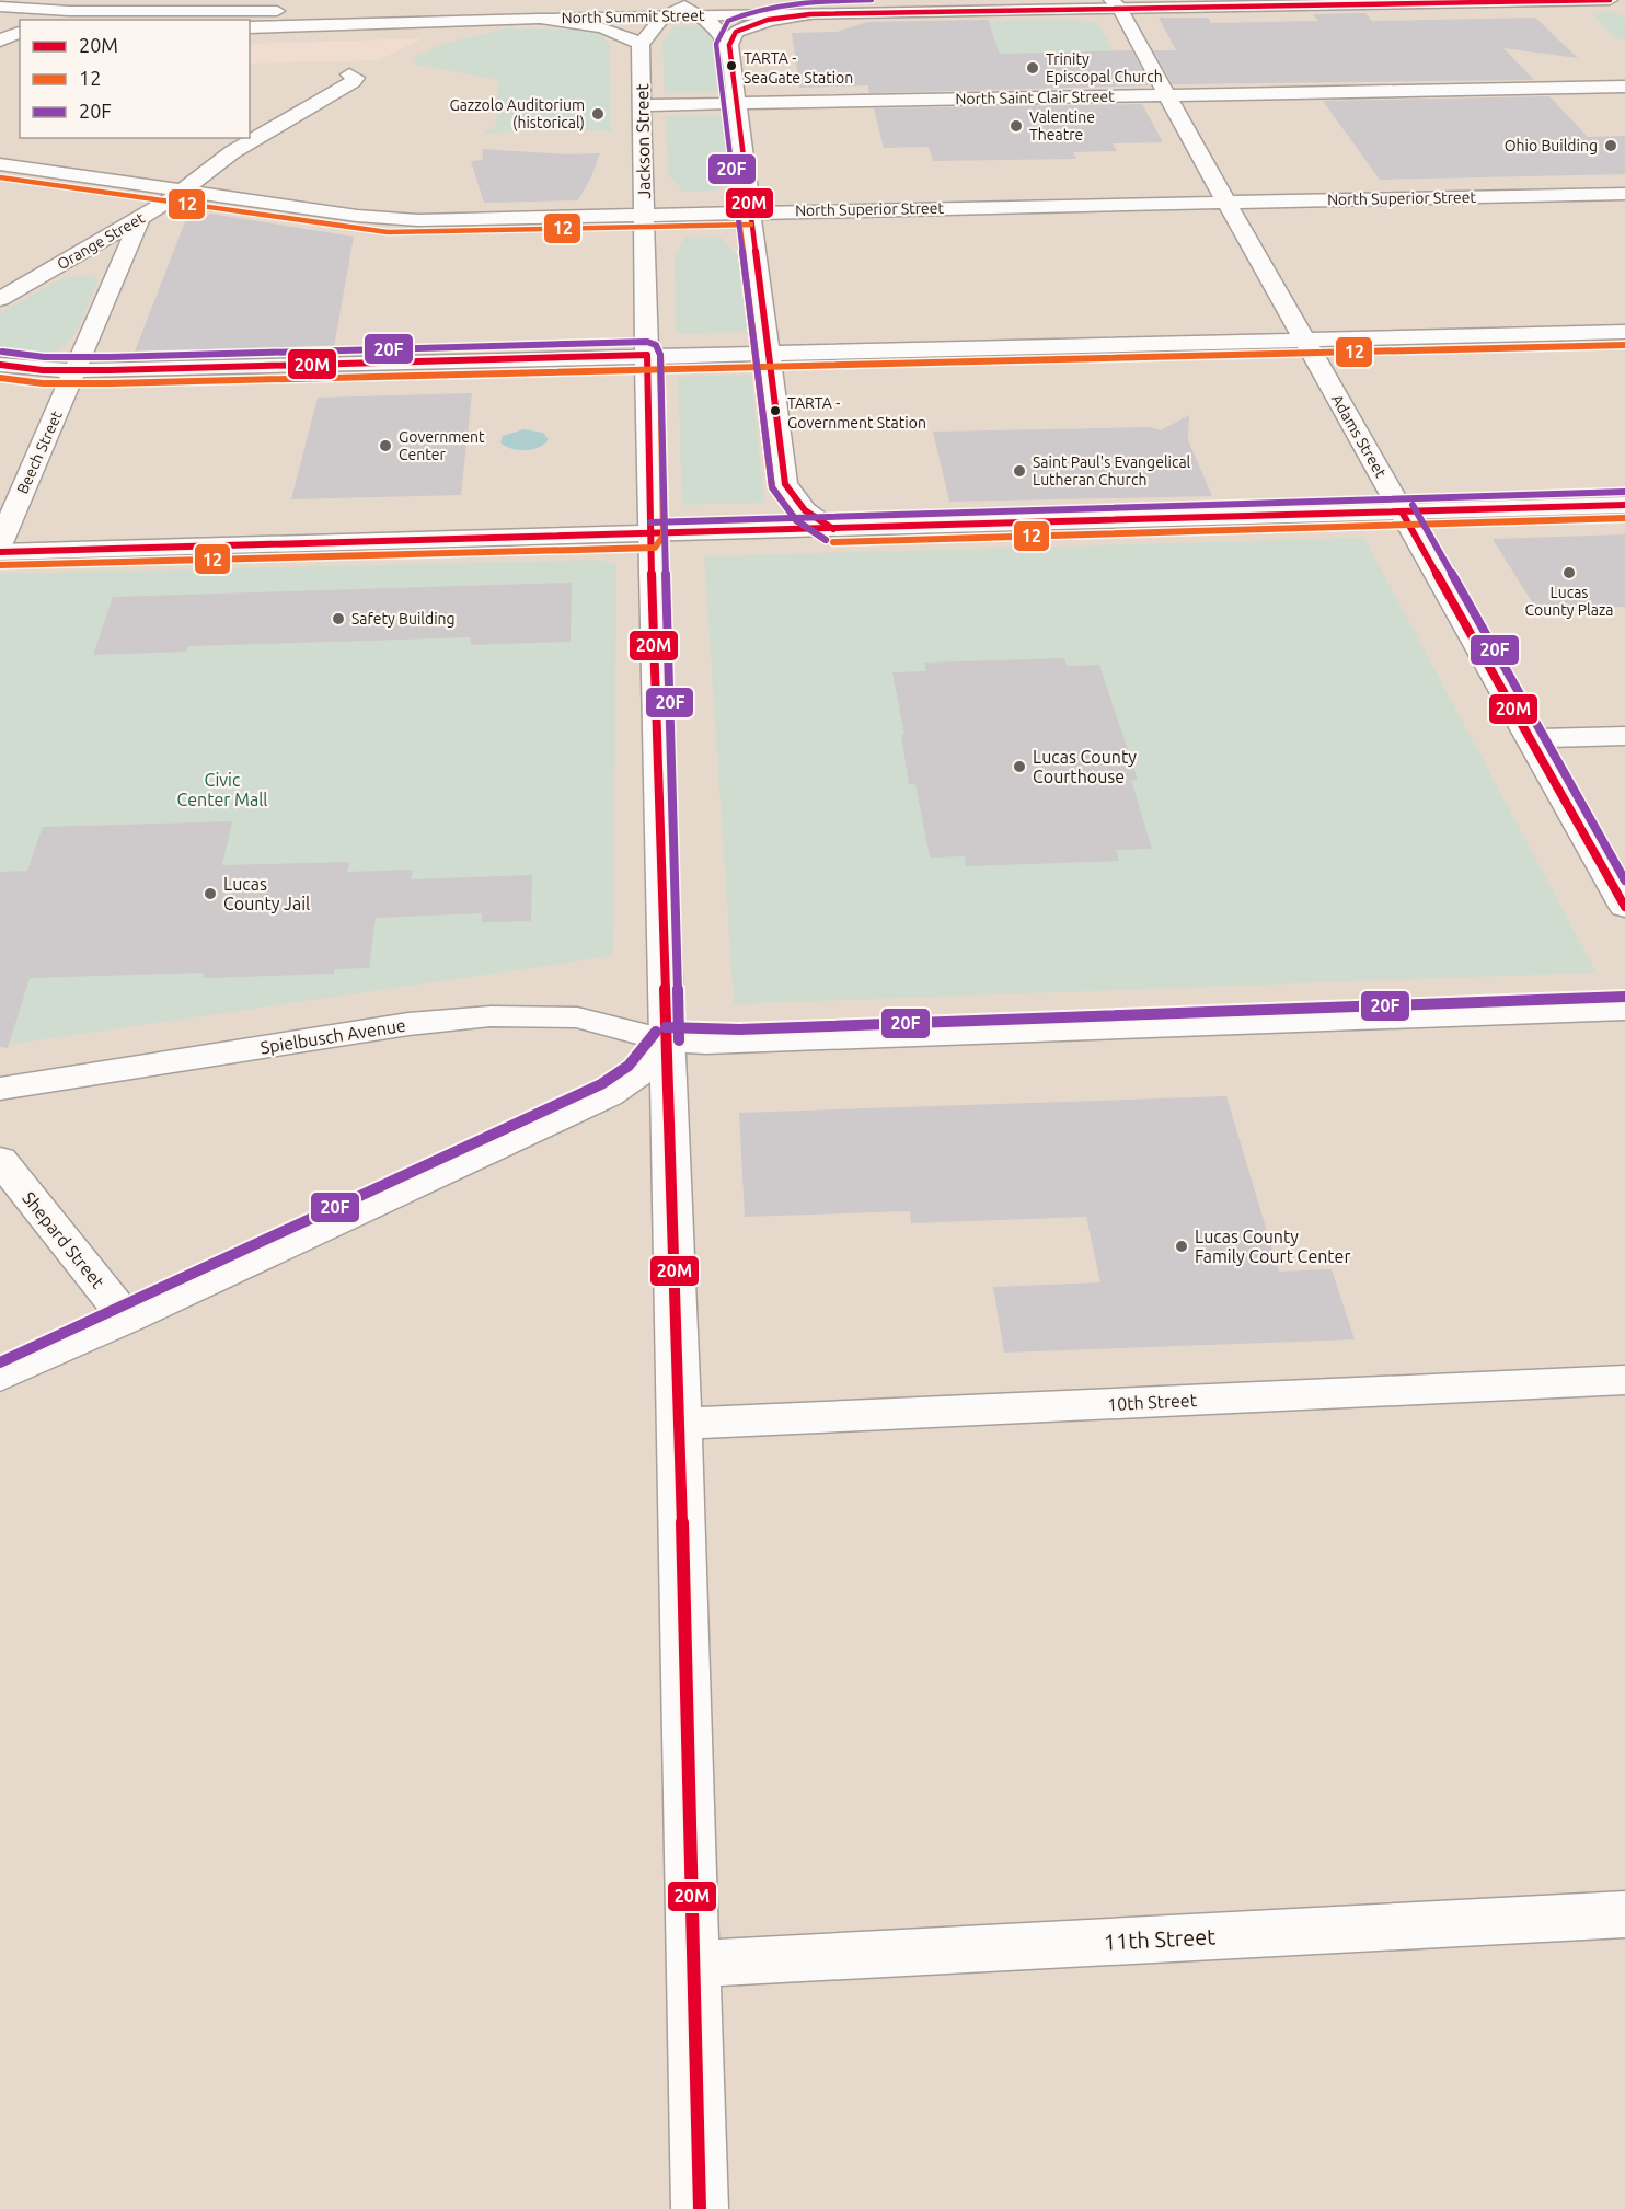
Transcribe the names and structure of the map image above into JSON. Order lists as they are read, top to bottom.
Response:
{
  "streets": {
    "street": [
      "North Summit Street",
      "North Saint Clair Street",
      "Jackson Street",
      "North Superior Street",
      "Orange Street",
      "Adams Street",
      "Beech Street",
      "Spielbusch Avenue",
      "Shepard Street",
      "10th Street",
      "11th Street"
    ]
  },
  "crossings": [
    ["North Summit Street", "Adams Street"],
    ["North Saint Clair Street", "Jackson Street"],
    ["North Saint Clair Street", "Adams Street"],
    ["Jackson Street", "North Superior Street"],
    ["Jackson Street", "Spielbusch Avenue"],
    ["Jackson Street", "10th Street"],
    ["Jackson Street", "11th Street"],
    ["North Superior Street", "Orange Street"],
    ["North Superior Street", "Adams Street"],
    ["Orange Street", "Beech Street"]
  ],
  "parks": ["Civic Center Mall"],
  "places": [
    "TARTA - SeaGate Station",
    "Trinity Episcopal Church",
    "Gazzolo Auditorium (historical)",
    "Valentine Theatre",
    "Ohio Building",
    "TARTA - Government Station",
    "Government Center",
    "Saint Paul's Evangelical Lutheran Church",
    "Lucas County Plaza",
    "Safety Building",
    "Lucas County Courthouse",
    "Lucas County Jail",
    "Lucas County Family Court Center"
  ],
  "lines": ["transit line 20M", "transit line 20F", "transit line 12"],
  "legend": ["20M", "12", "20F"]
}
